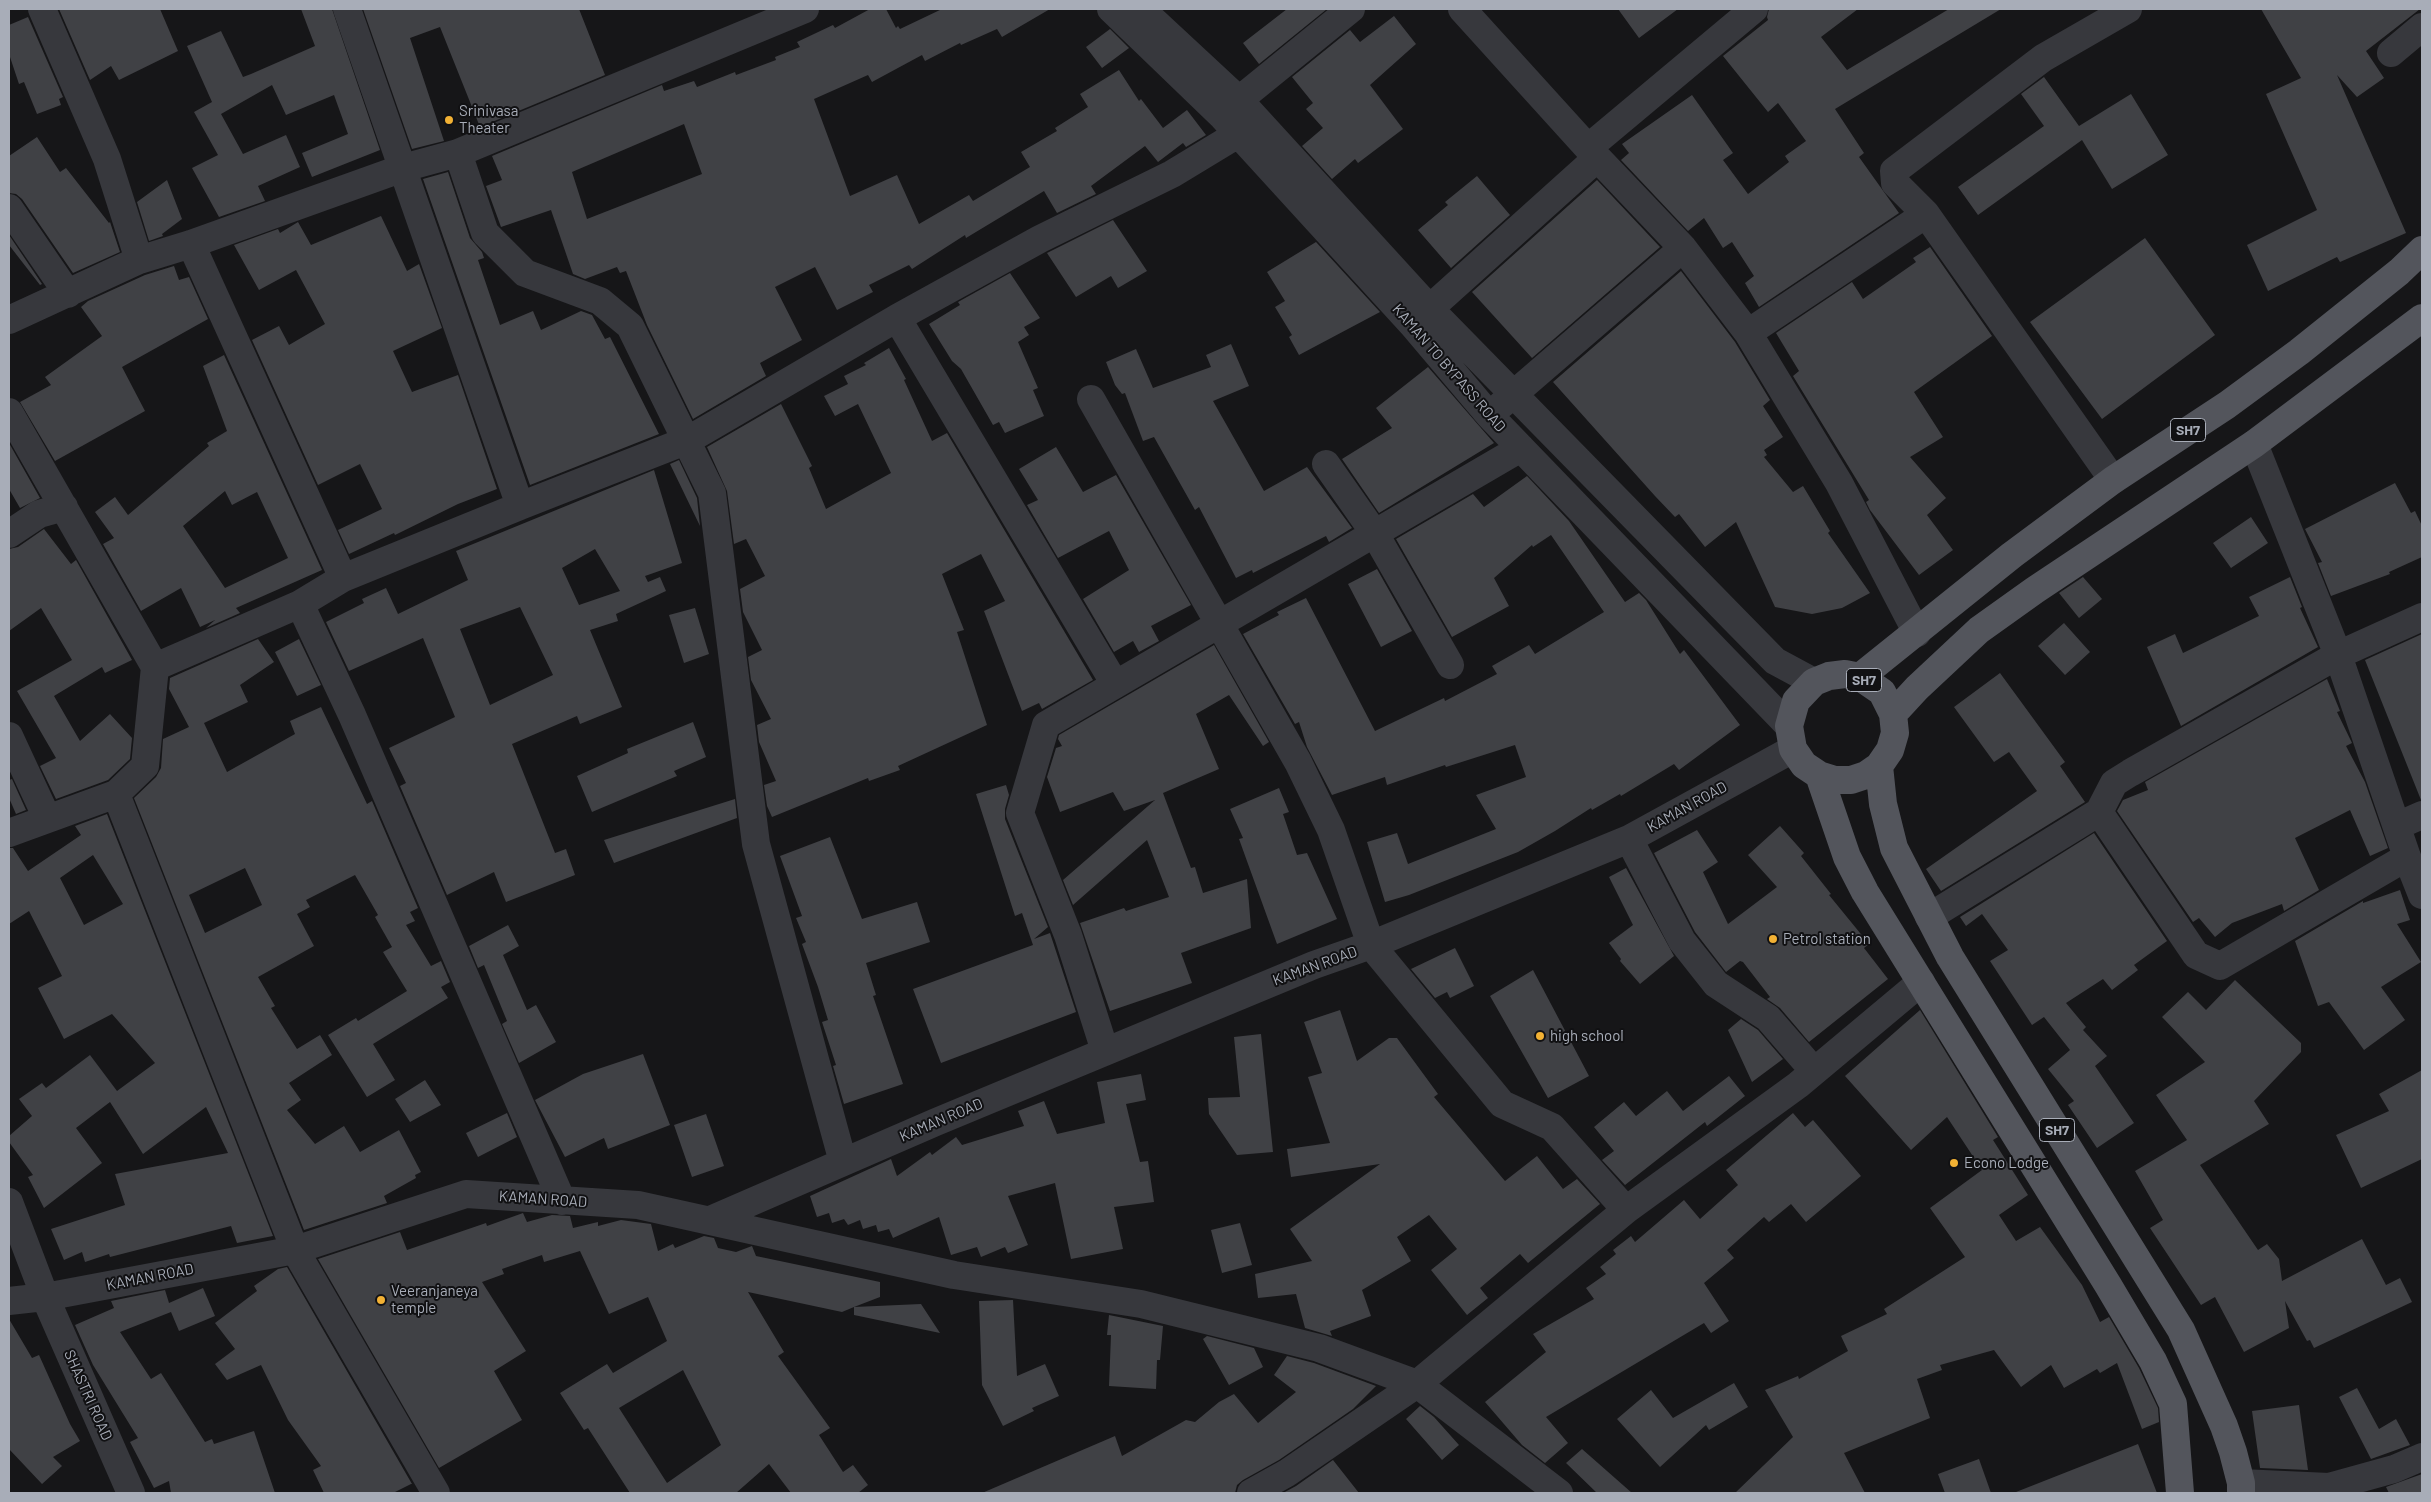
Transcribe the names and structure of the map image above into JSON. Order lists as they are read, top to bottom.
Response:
{
  "streets": {
    "main road": ["SH7"],
    "street": ["KAMAN TO BYPASS ROAD", "KAMAN ROAD", "SHASTRI ROAD"]
  },
  "crossings": [
    ["KAMAN TO BYPASS ROAD", "SH7"],
    ["KAMAN TO BYPASS ROAD", "KAMAN ROAD"],
    ["SH7", "KAMAN ROAD"],
    ["KAMAN ROAD", "SHASTRI ROAD"]
  ],
  "places": [
    "Srinivasa Theater",
    "Petrol station",
    "high school",
    "Econo Lodge",
    "Veeranjaneya temple"
  ]
}
